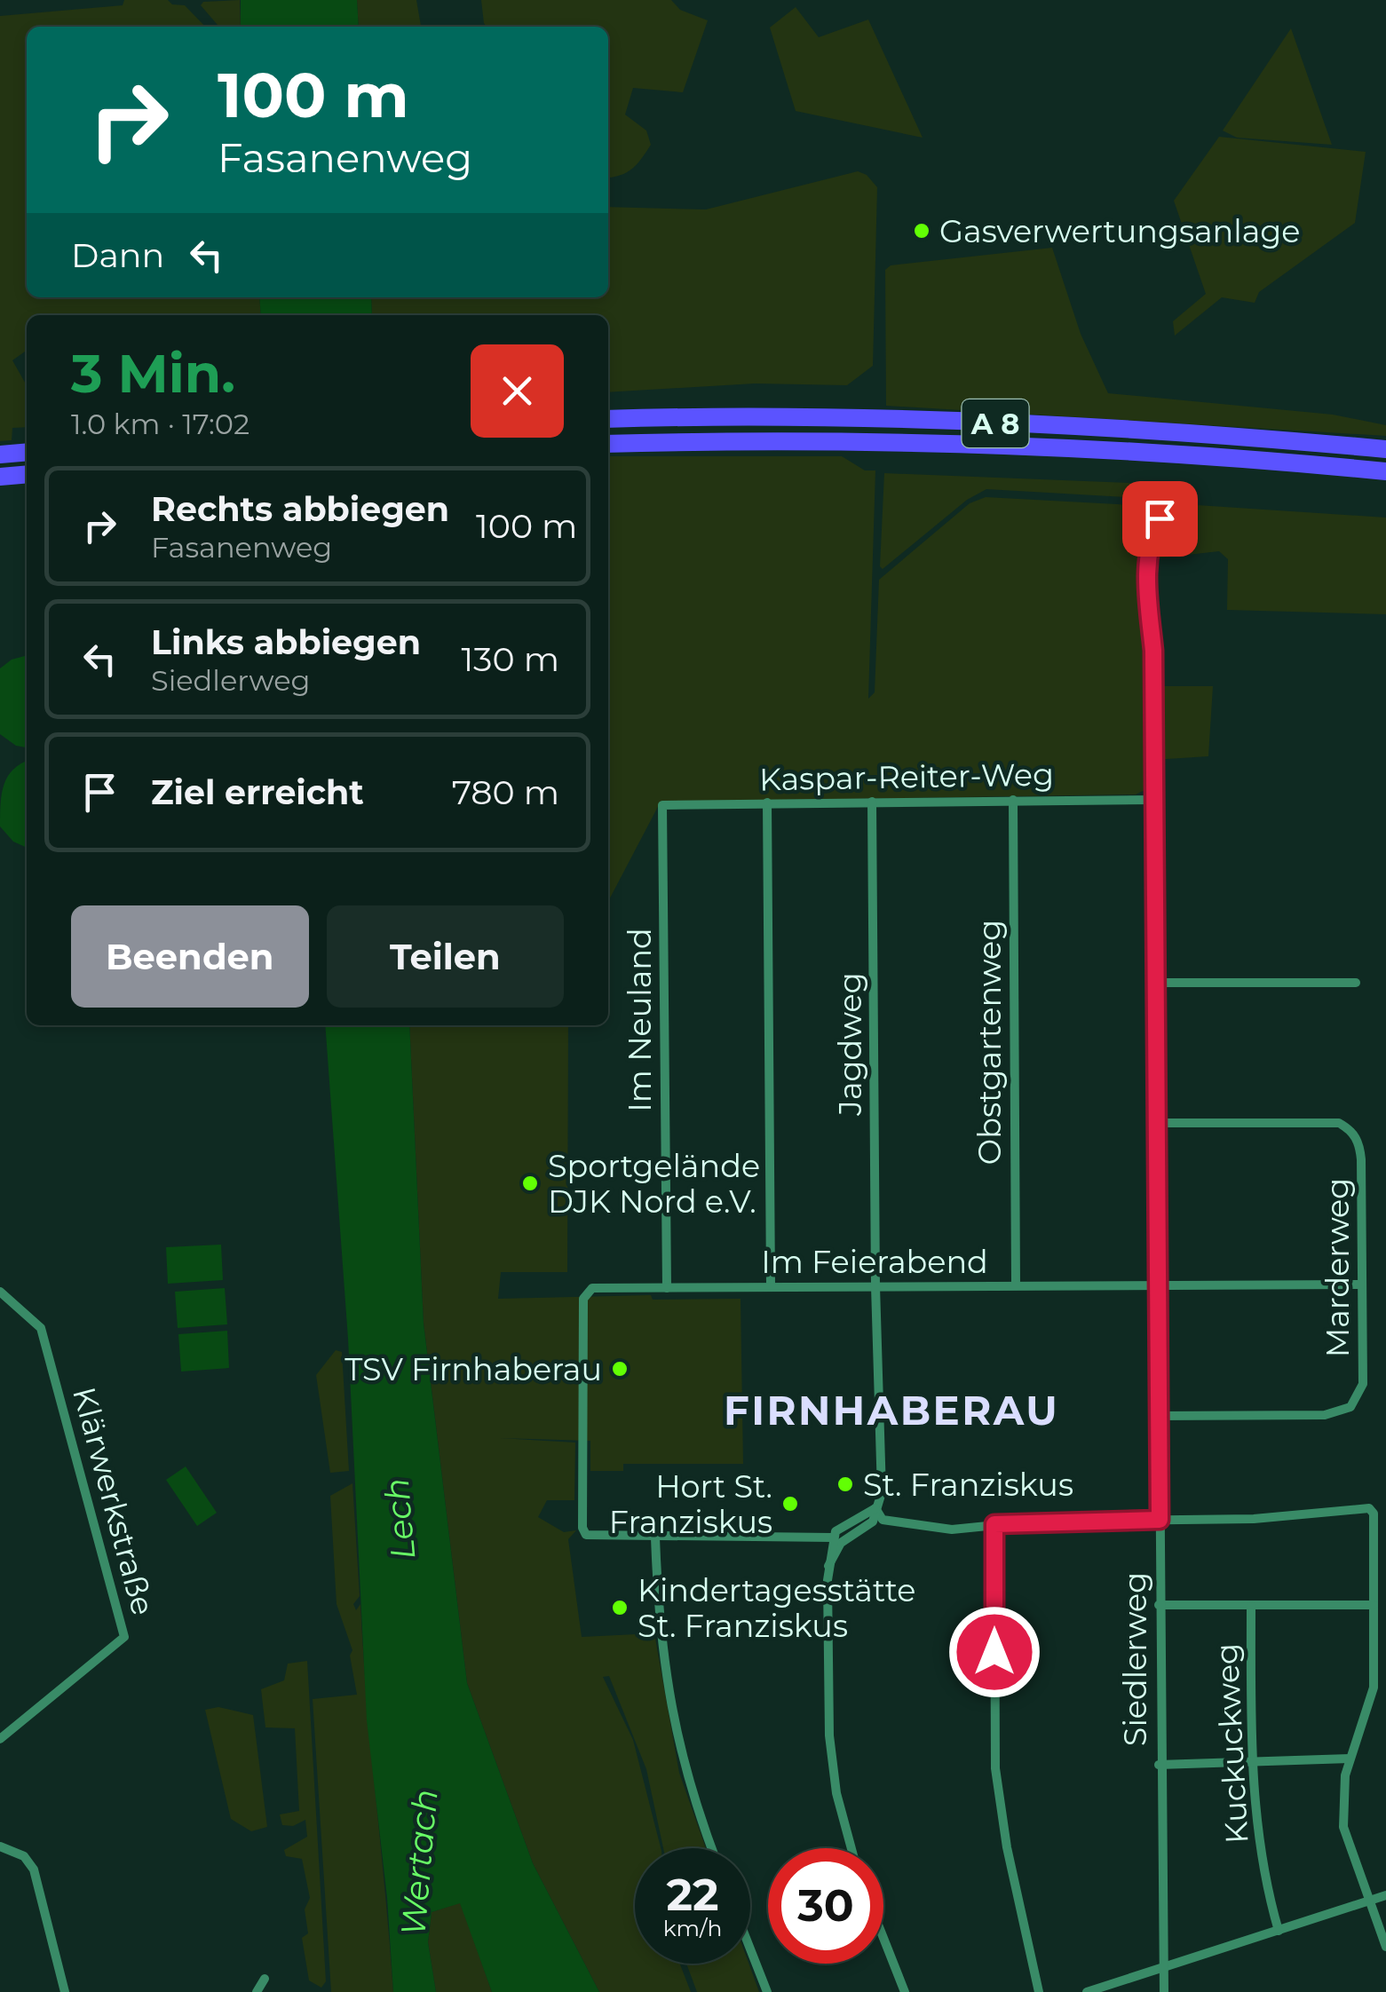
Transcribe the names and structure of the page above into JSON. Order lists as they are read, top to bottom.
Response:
{
  "streets": {
    "highway": ["A 8"],
    "street": [
      "Kaspar-Reiter-Weg",
      "Im Neuland",
      "Obstgartenweg",
      "Jagdweg",
      "Im Feierabend",
      "Marderweg",
      "Klärwerkstraße",
      "Siedlerweg",
      "Kuckuckweg"
    ]
  },
  "crossings": [
    ["Kaspar-Reiter-Weg", "Im Neuland"],
    ["Kaspar-Reiter-Weg", "Obstgartenweg"],
    ["Kaspar-Reiter-Weg", "Jagdweg"],
    ["Kaspar-Reiter-Weg", "Siedlerweg"],
    ["Im Neuland", "Im Feierabend"],
    ["Obstgartenweg", "Im Feierabend"],
    ["Jagdweg", "Im Feierabend"],
    ["Im Feierabend", "Marderweg"],
    ["Im Feierabend", "Siedlerweg"],
    ["Marderweg", "Siedlerweg"]
  ],
  "districts": ["FIRNHABERAU"],
  "water": ["Lech", "Wertach"],
  "places": [
    "Gasverwertungsanlage",
    "Sportgelände DJK Nord e.V.",
    "TSV Firnhaberau",
    "St. Franziskus",
    "Hort St. Franziskus",
    "Kindertagesstätte St. Franziskus"
  ],
  "page": {
    "turn": ["100 m", "Fasanenweg"],
    "then": "Dann",
    "heading": ["3 Min.", "1.0 km · 17:02"],
    "list": [
      {
        "name": "Rechts abbiegen",
        "note": "Fasanenweg",
        "value": "100 m"
      },
      {
        "name": "Links abbiegen",
        "note": "Siedlerweg",
        "value": "130 m"
      },
      {
        "name": "Ziel erreicht",
        "value": "780 m"
      }
    ],
    "buttons": ["Beenden", "Teilen"],
    "speed": "22 km/h",
    "limit": "30"
  }
}
